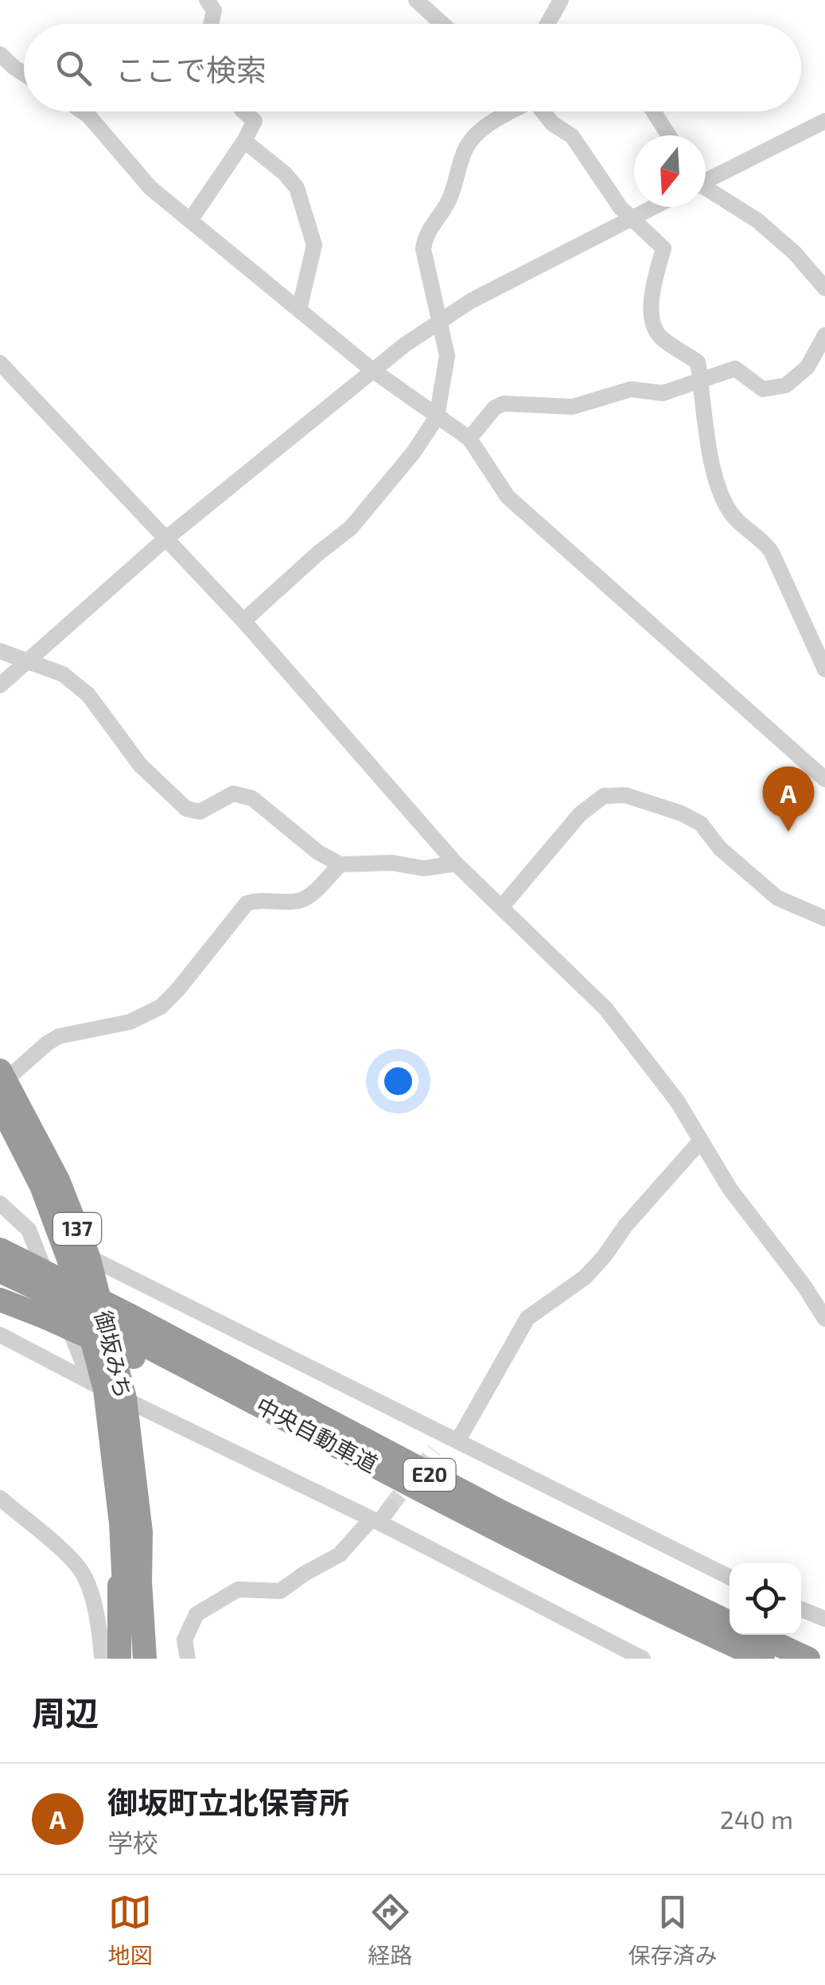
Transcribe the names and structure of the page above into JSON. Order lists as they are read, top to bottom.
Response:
{
  "streets": {
    "highway": [
      "137",
      "御坂みち",
      "中央自動車道",
      "E20"
    ]
  },
  "north": "bottom",
  "page": {
    "search": "ここで検索",
    "pins": "A",
    "heading": "周辺",
    "list": [
      {
        "mark": "A",
        "name": "御坂町立北保育所",
        "note": "学校",
        "value": "240 m"
      }
    ],
    "nav": ["地図", "経路", "保存済み"]
  }
}
